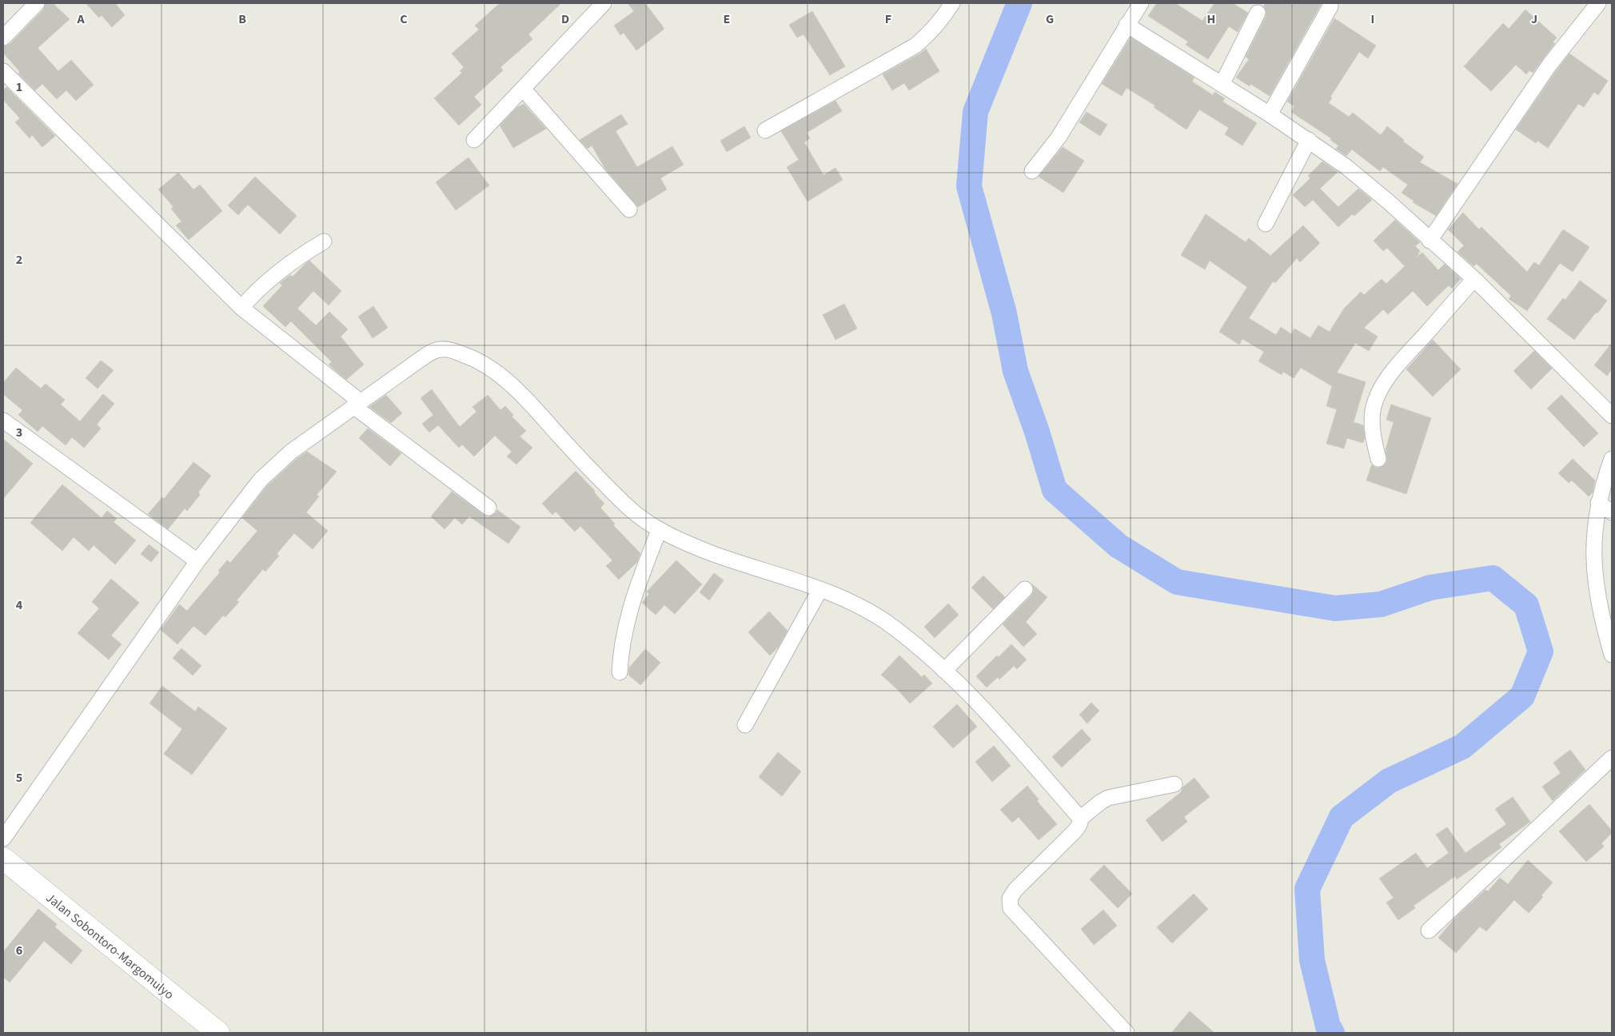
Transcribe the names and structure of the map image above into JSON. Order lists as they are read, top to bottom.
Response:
{
  "streets": {
    "street": ["Jalan Sobontoro-Margomulyo"]
  },
  "grid": {
    "columns": [
      "A",
      "B",
      "C",
      "D",
      "E",
      "F",
      "G",
      "H",
      "I",
      "J"
    ],
    "rows": [
      "1",
      "2",
      "3",
      "4",
      "5",
      "6"
    ]
  }
}
